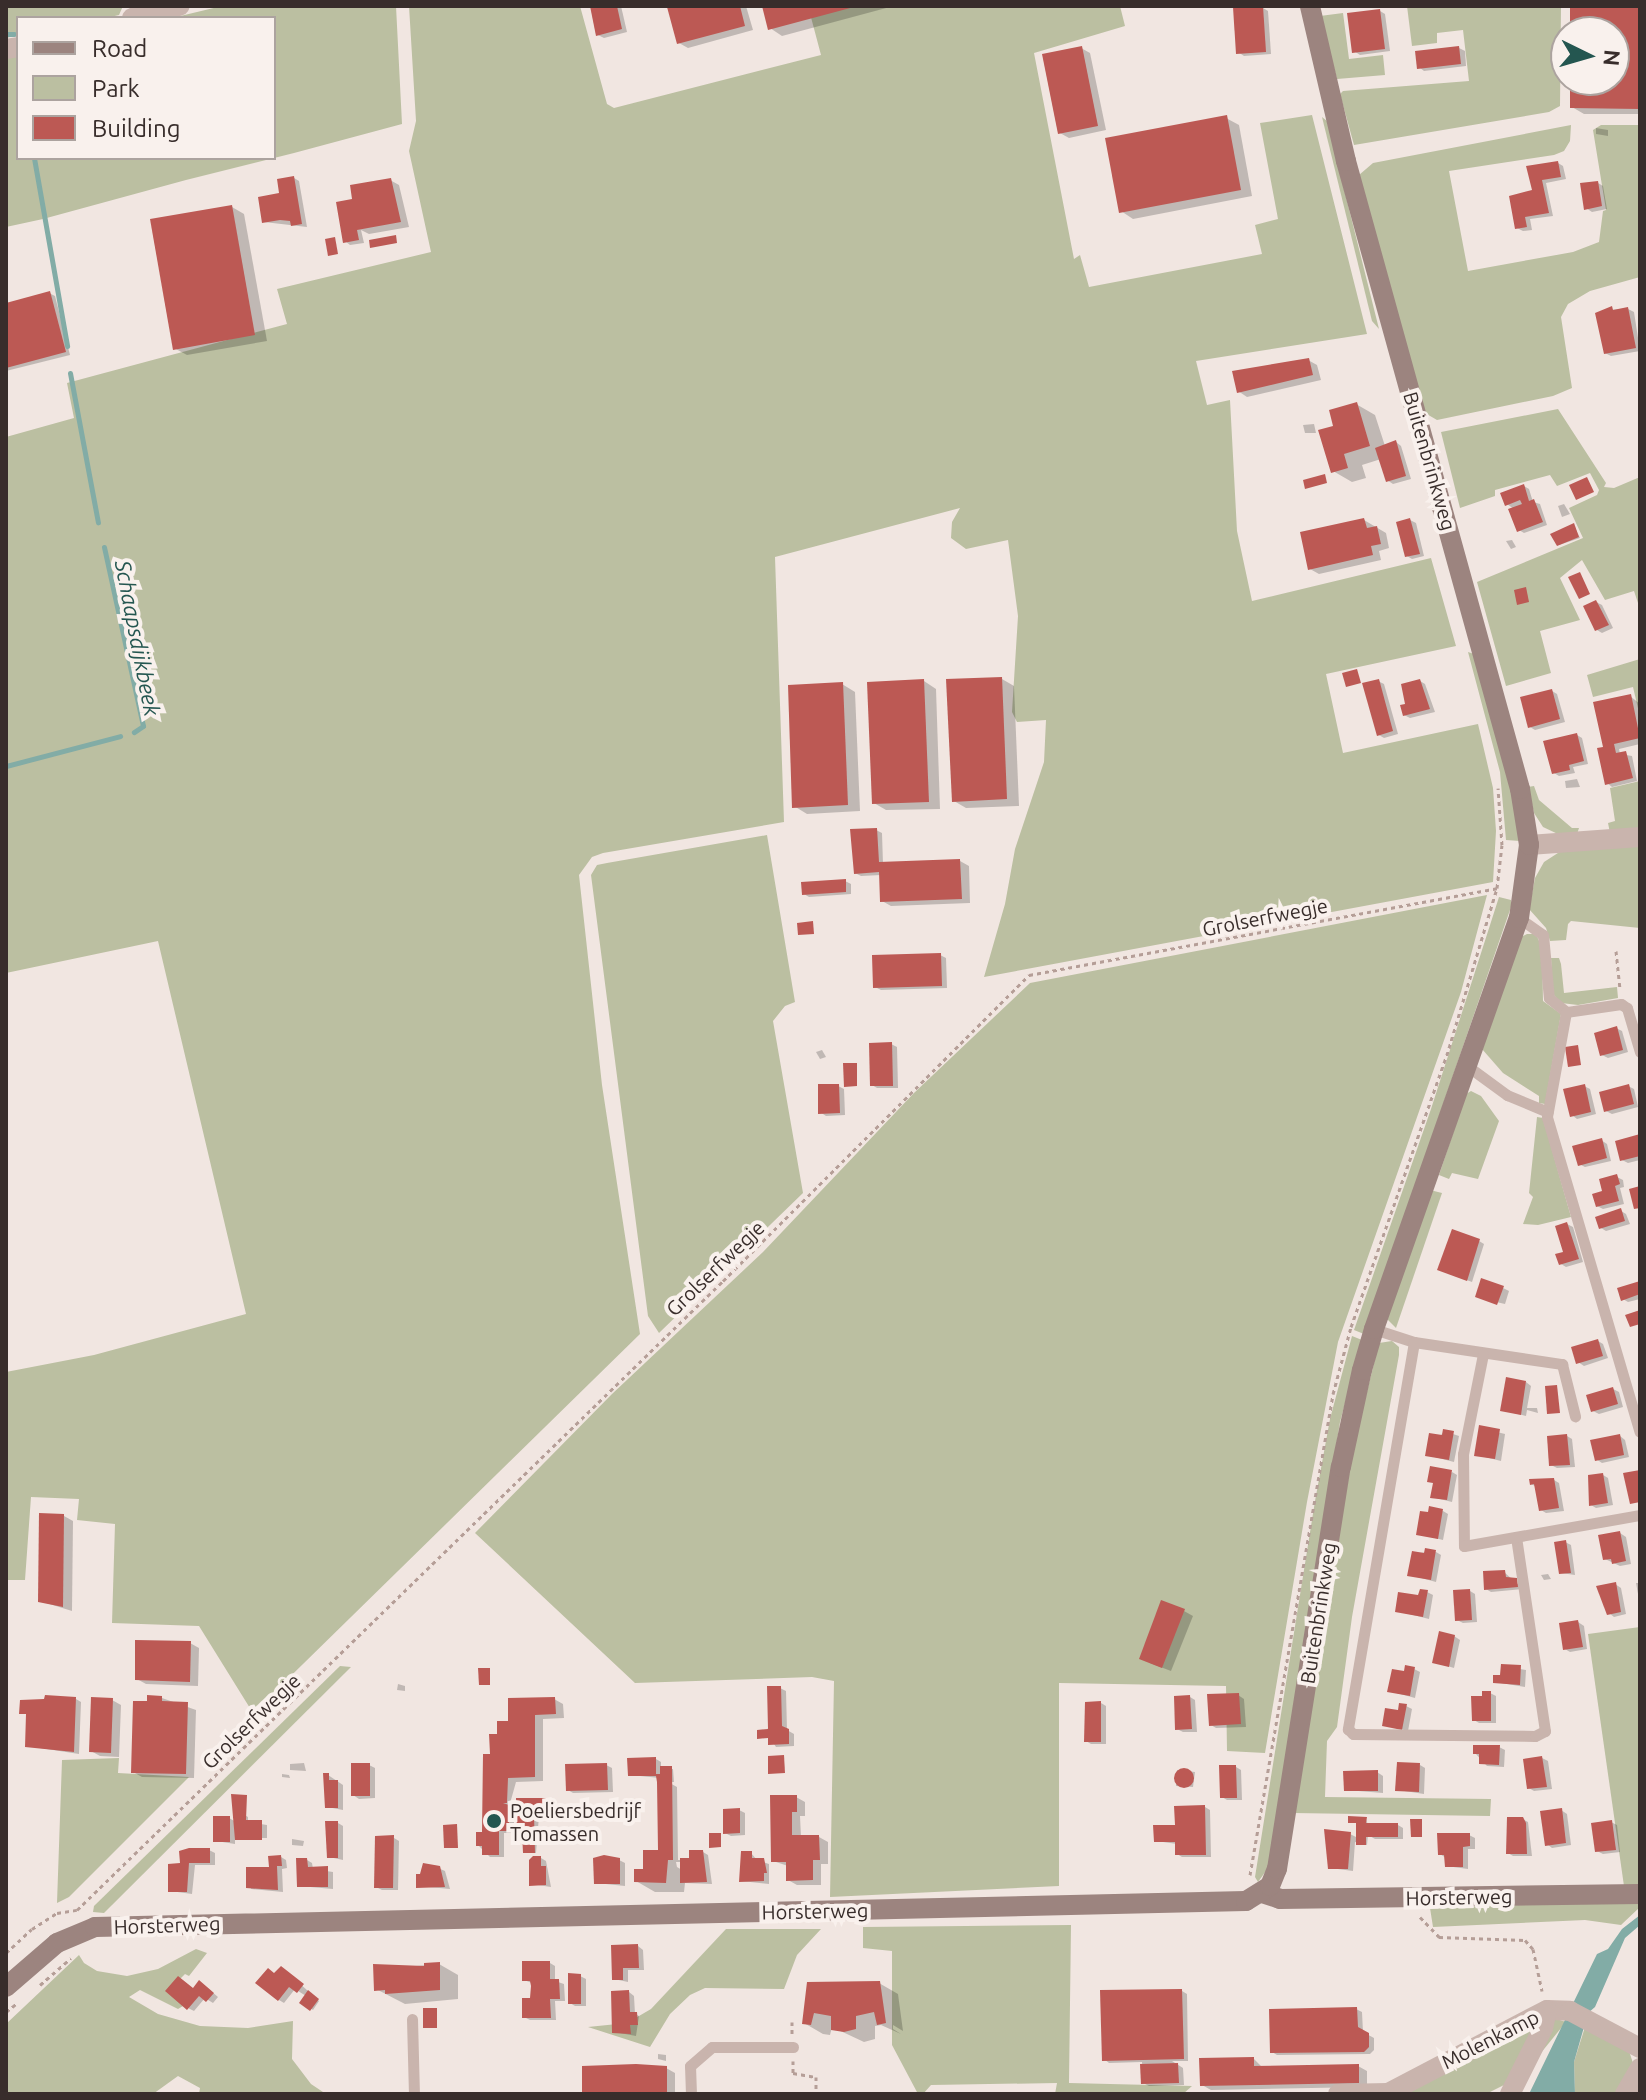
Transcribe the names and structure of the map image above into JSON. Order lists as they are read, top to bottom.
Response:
{
  "streets": {
    "main road": ["Buitenbrinkweg", "Horsterweg"],
    "street": ["Molenkamp"],
    "path": ["Grolserfwegje"]
  },
  "crossings": [
    ["Buitenbrinkweg", "Horsterweg"]
  ],
  "water": ["Schaapsdijkbeek"],
  "places": ["Poeliersbedrijf Tomassen"],
  "legend": ["Road", "Park", "Building"],
  "north": "right"
}
